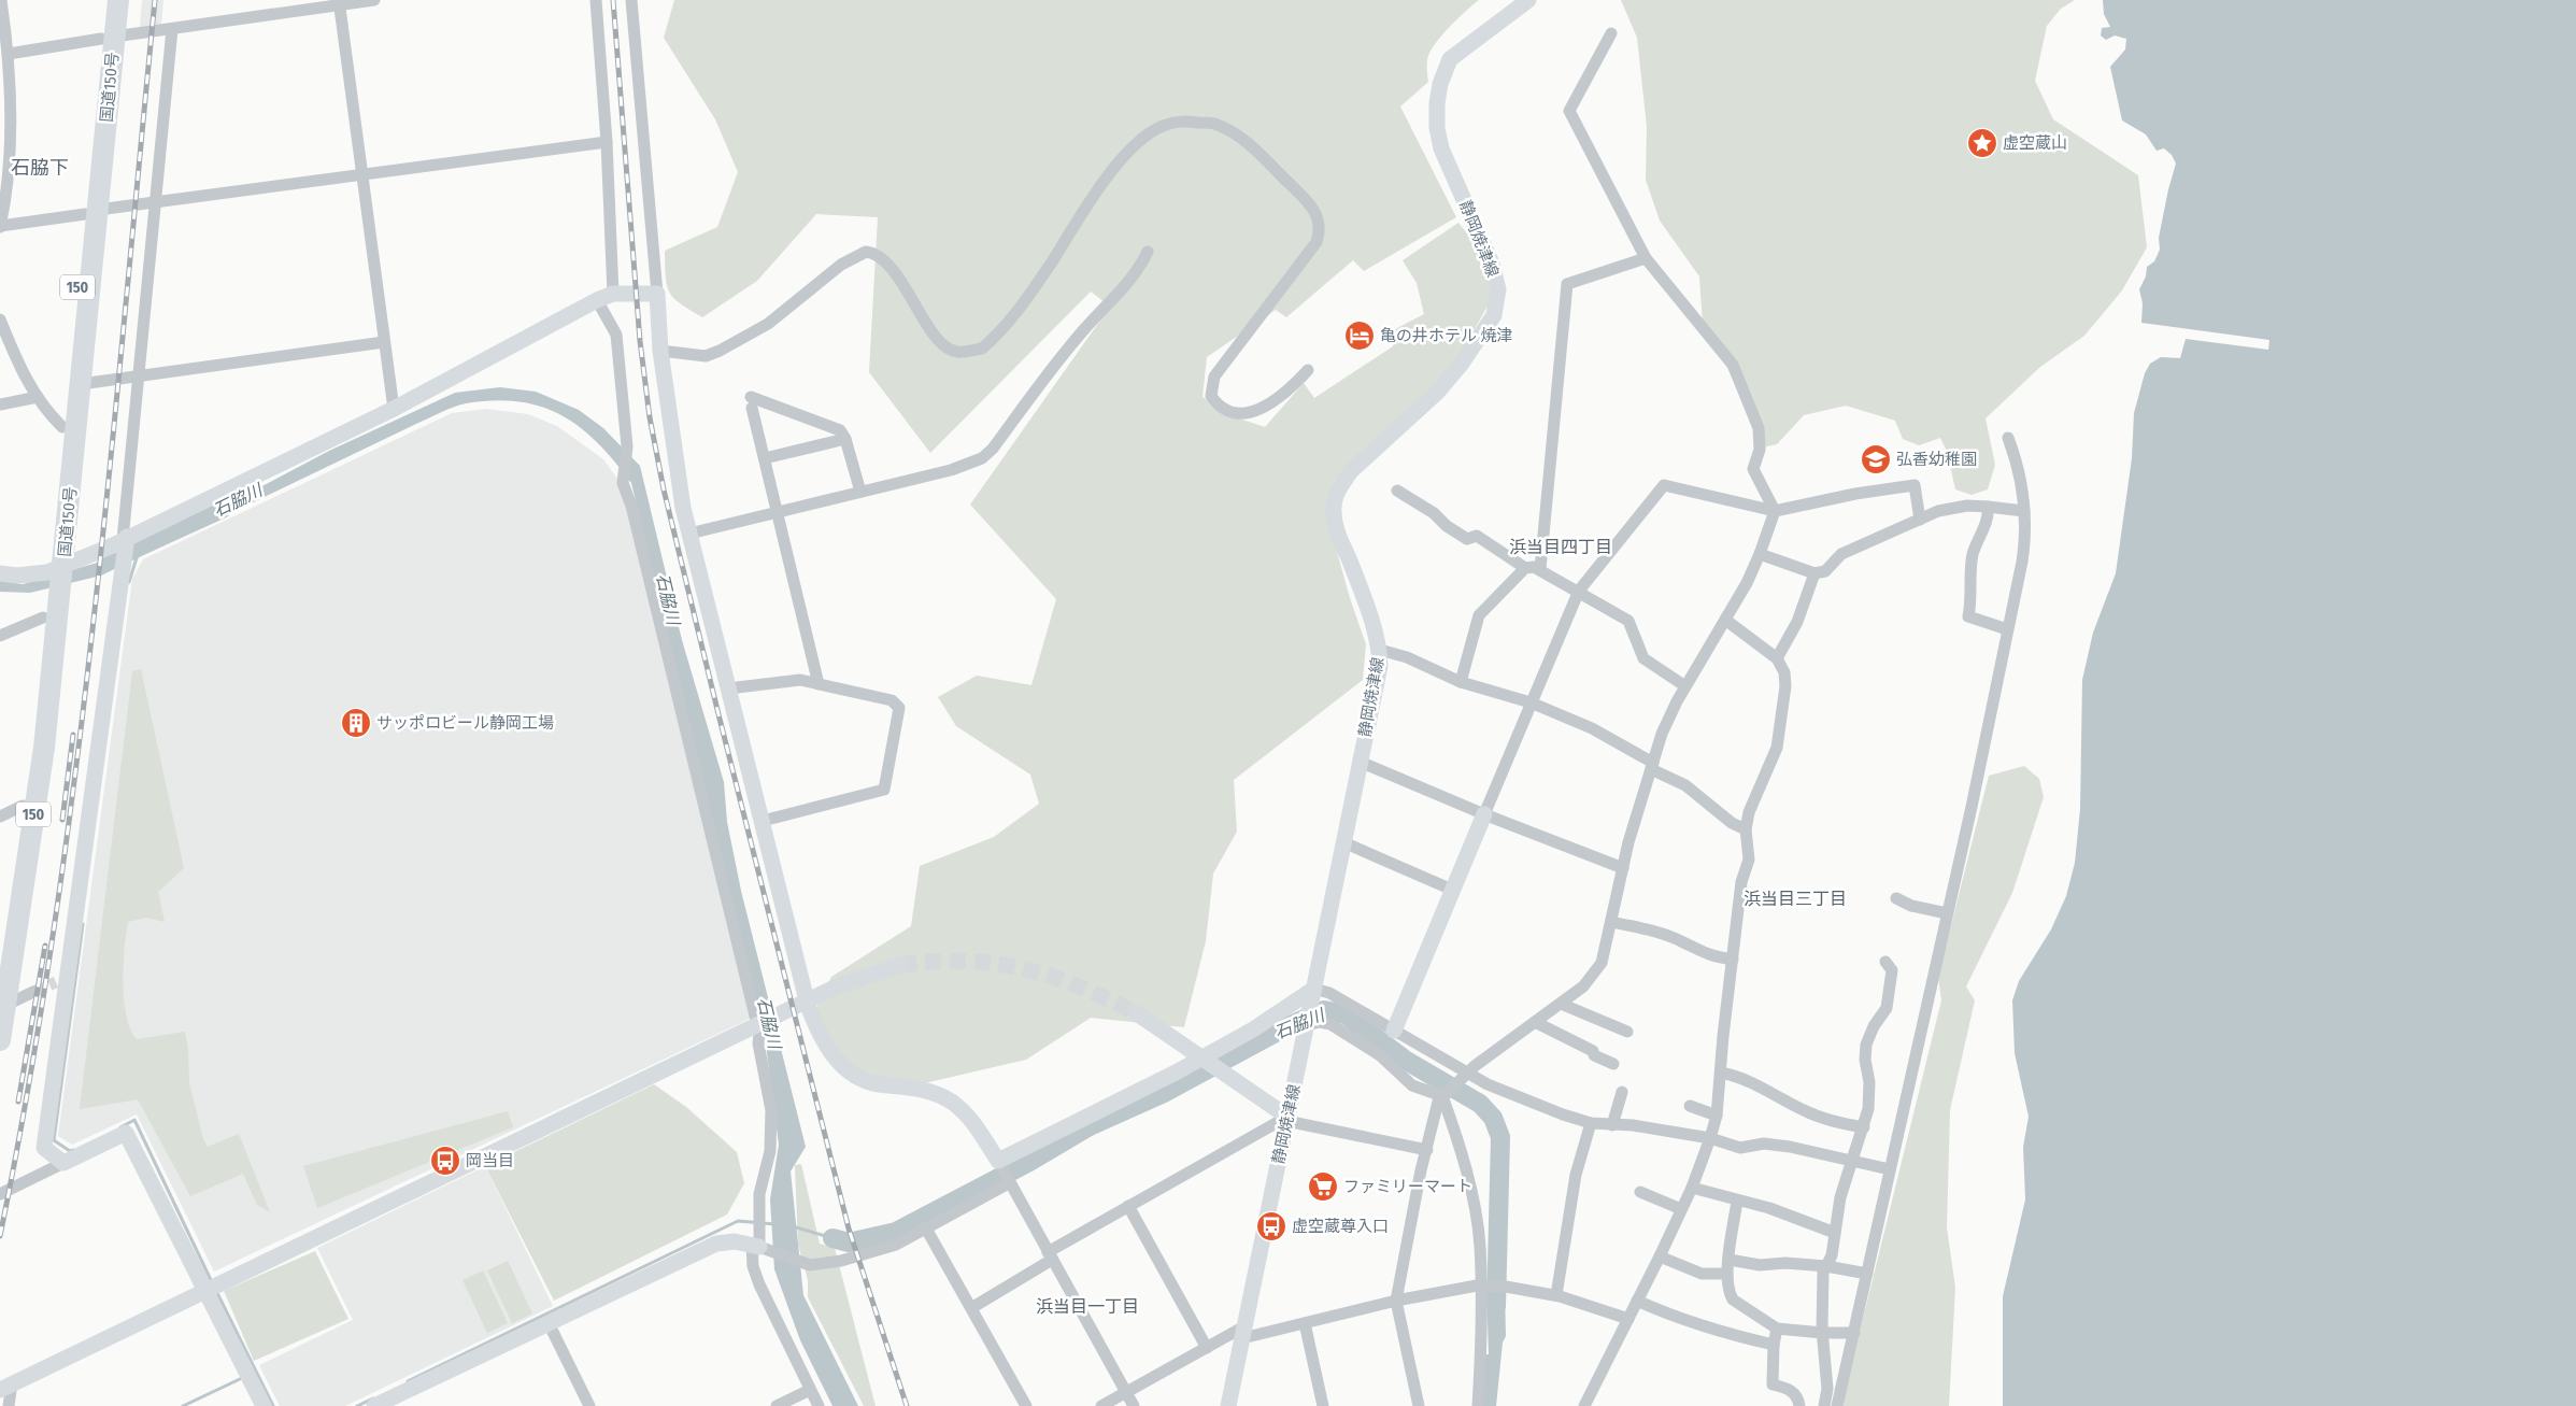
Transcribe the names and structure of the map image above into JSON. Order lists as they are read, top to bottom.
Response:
{
  "streets": {
    "highway": ["国道150号", "150"],
    "street": ["静岡焼津線"]
  },
  "districts": [
    "石脇下",
    "浜当目四丁目",
    "浜当目三丁目",
    "浜当目一丁目"
  ],
  "water": ["石脇川"],
  "places": {
    "place": ["虚空蔵山"],
    "hotel": ["亀の井ホテル 焼津"],
    "school or university": ["弘香幼稚園"],
    "building": ["サッポロビール静岡工場"],
    "bus stop": ["岡当目", "虚空蔵尊入口"],
    "supermarket": ["ファミリーマート"]
  }
}
